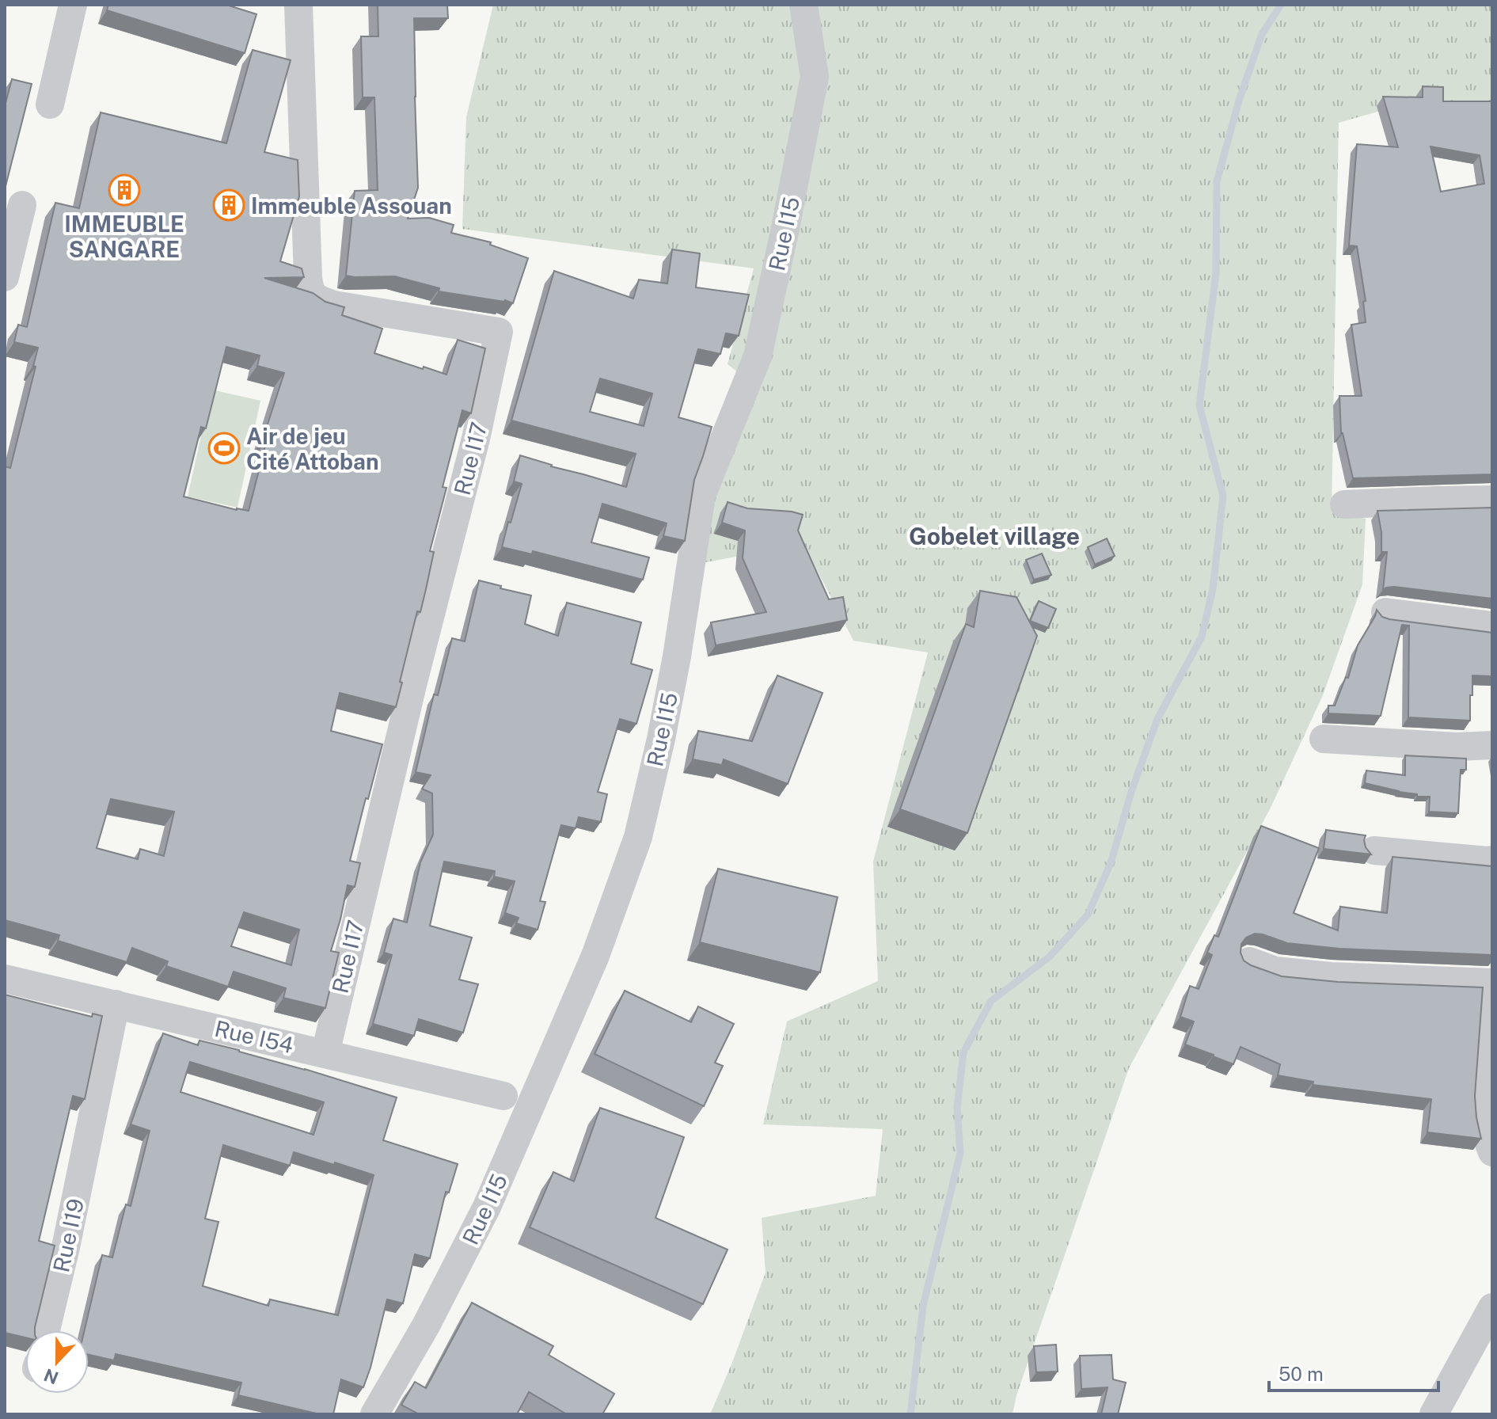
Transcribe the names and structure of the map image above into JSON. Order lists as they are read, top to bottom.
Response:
{
  "streets": {
    "street": [
      "Rue I15",
      "Rue I17",
      "Rue I54",
      "Rue I19"
    ]
  },
  "crossings": [
    ["Rue I17", "Rue I54"],
    ["Rue I54", "Rue I19"]
  ],
  "districts": ["Gobelet village"],
  "places": {
    "building": ["IMMEUBLE SANGARE", "Immeuble Assouan"],
    "sports": ["Air de jeu Cité Attoban"]
  },
  "scale_bar": "50 m",
  "north": "bottom"
}
